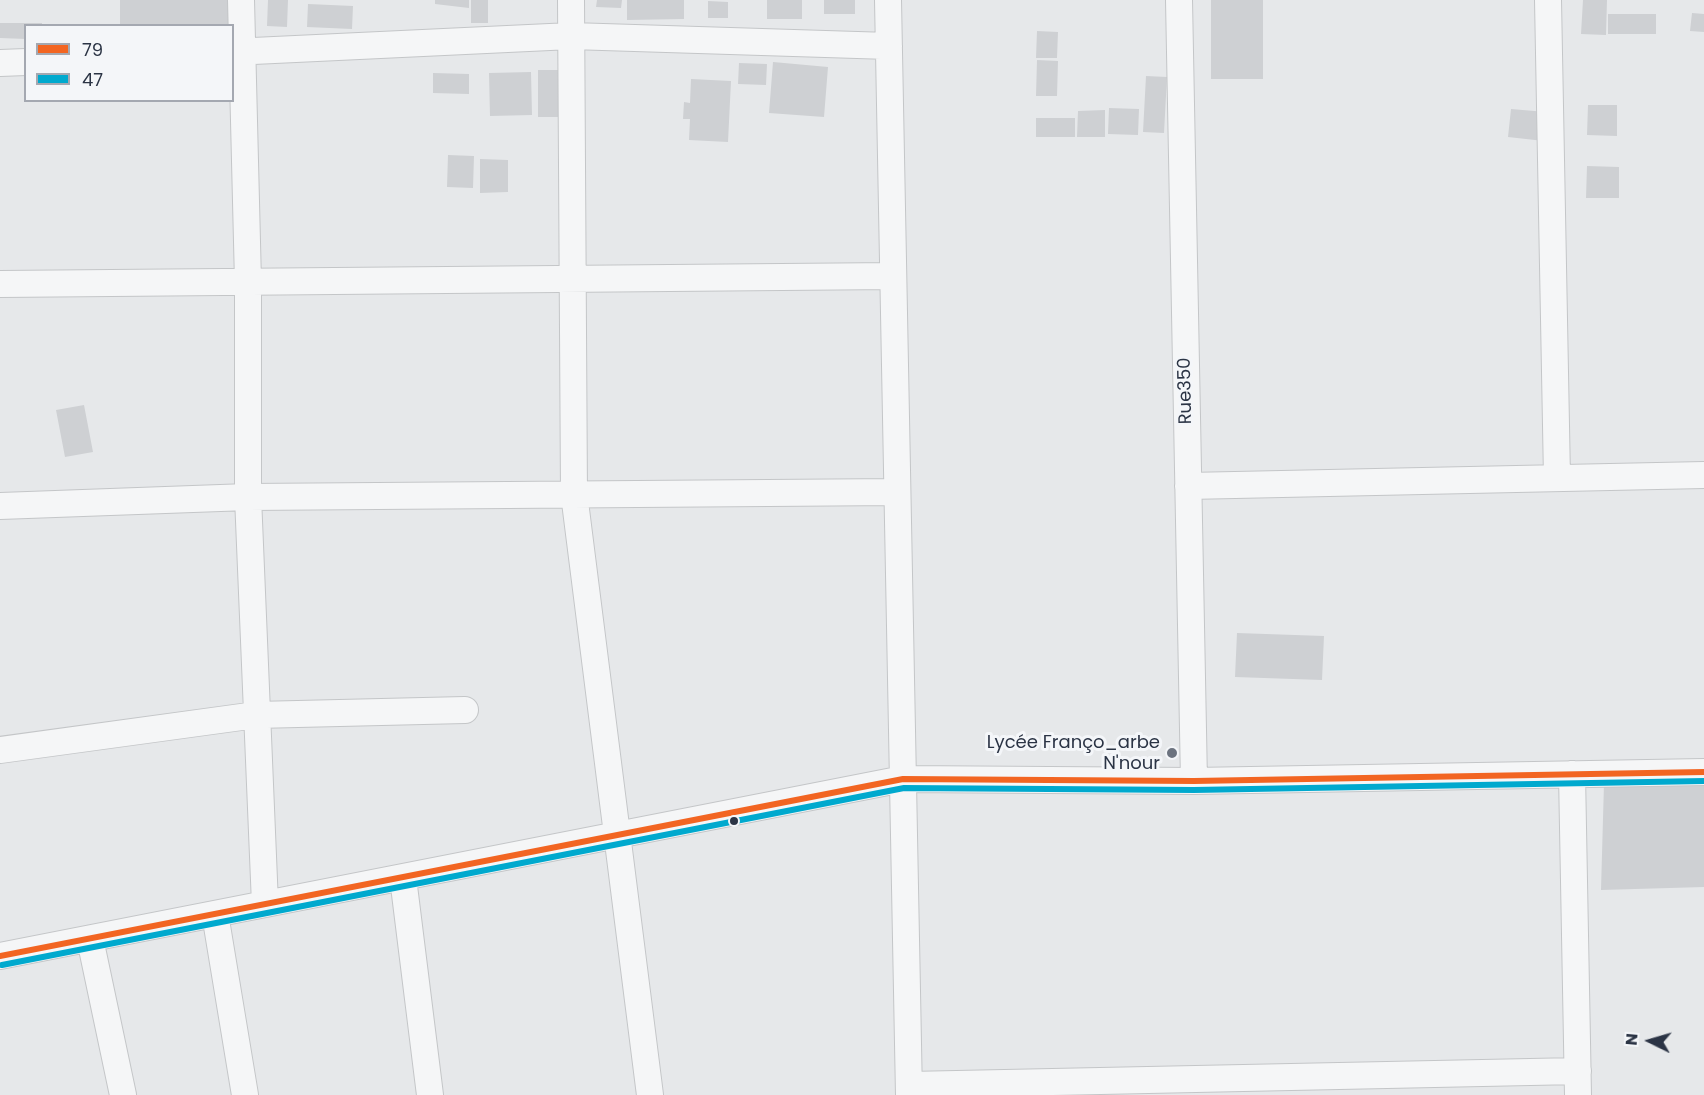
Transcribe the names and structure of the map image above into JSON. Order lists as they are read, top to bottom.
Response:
{
  "streets": {
    "street": ["Rue350"]
  },
  "places": ["Lycée Franço_arbe N'nour"],
  "lines": ["transit line 79", "transit line 47"],
  "legend": ["79", "47"],
  "north": "left"
}
